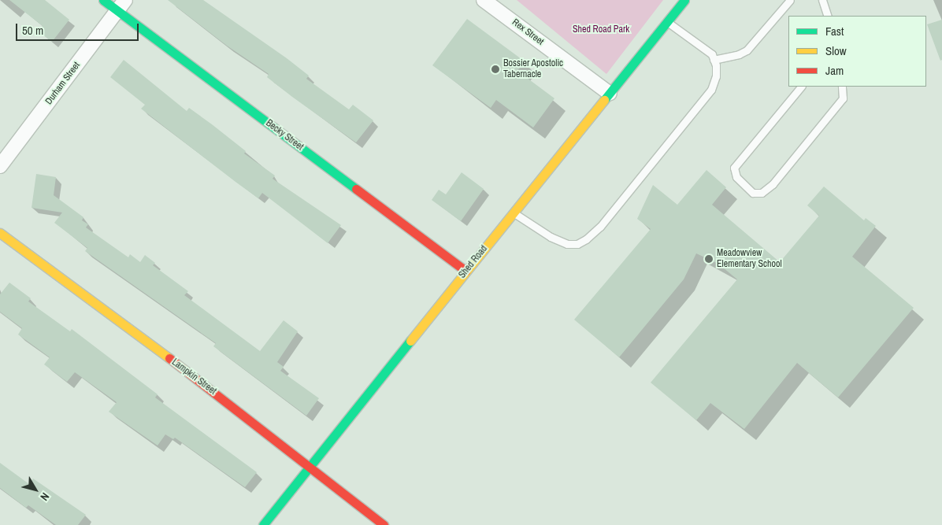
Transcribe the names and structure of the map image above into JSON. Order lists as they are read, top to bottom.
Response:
{
  "streets": {
    "street": [
      "Rex Street",
      "Durham Street",
      "Becky Street",
      "Shed Road",
      "Lampkin Street"
    ]
  },
  "crossings": [
    ["Rex Street", "Shed Road"],
    ["Durham Street", "Becky Street"],
    ["Becky Street", "Shed Road"],
    ["Shed Road", "Lampkin Street"]
  ],
  "parks": ["Shed Road Park"],
  "places": ["Bossier Apostolic Tabernacle", "Meadowview Elementary School"],
  "legend": ["Fast", "Slow", "Jam"],
  "scale_bar": "50 m",
  "north": "bottom right"
}
